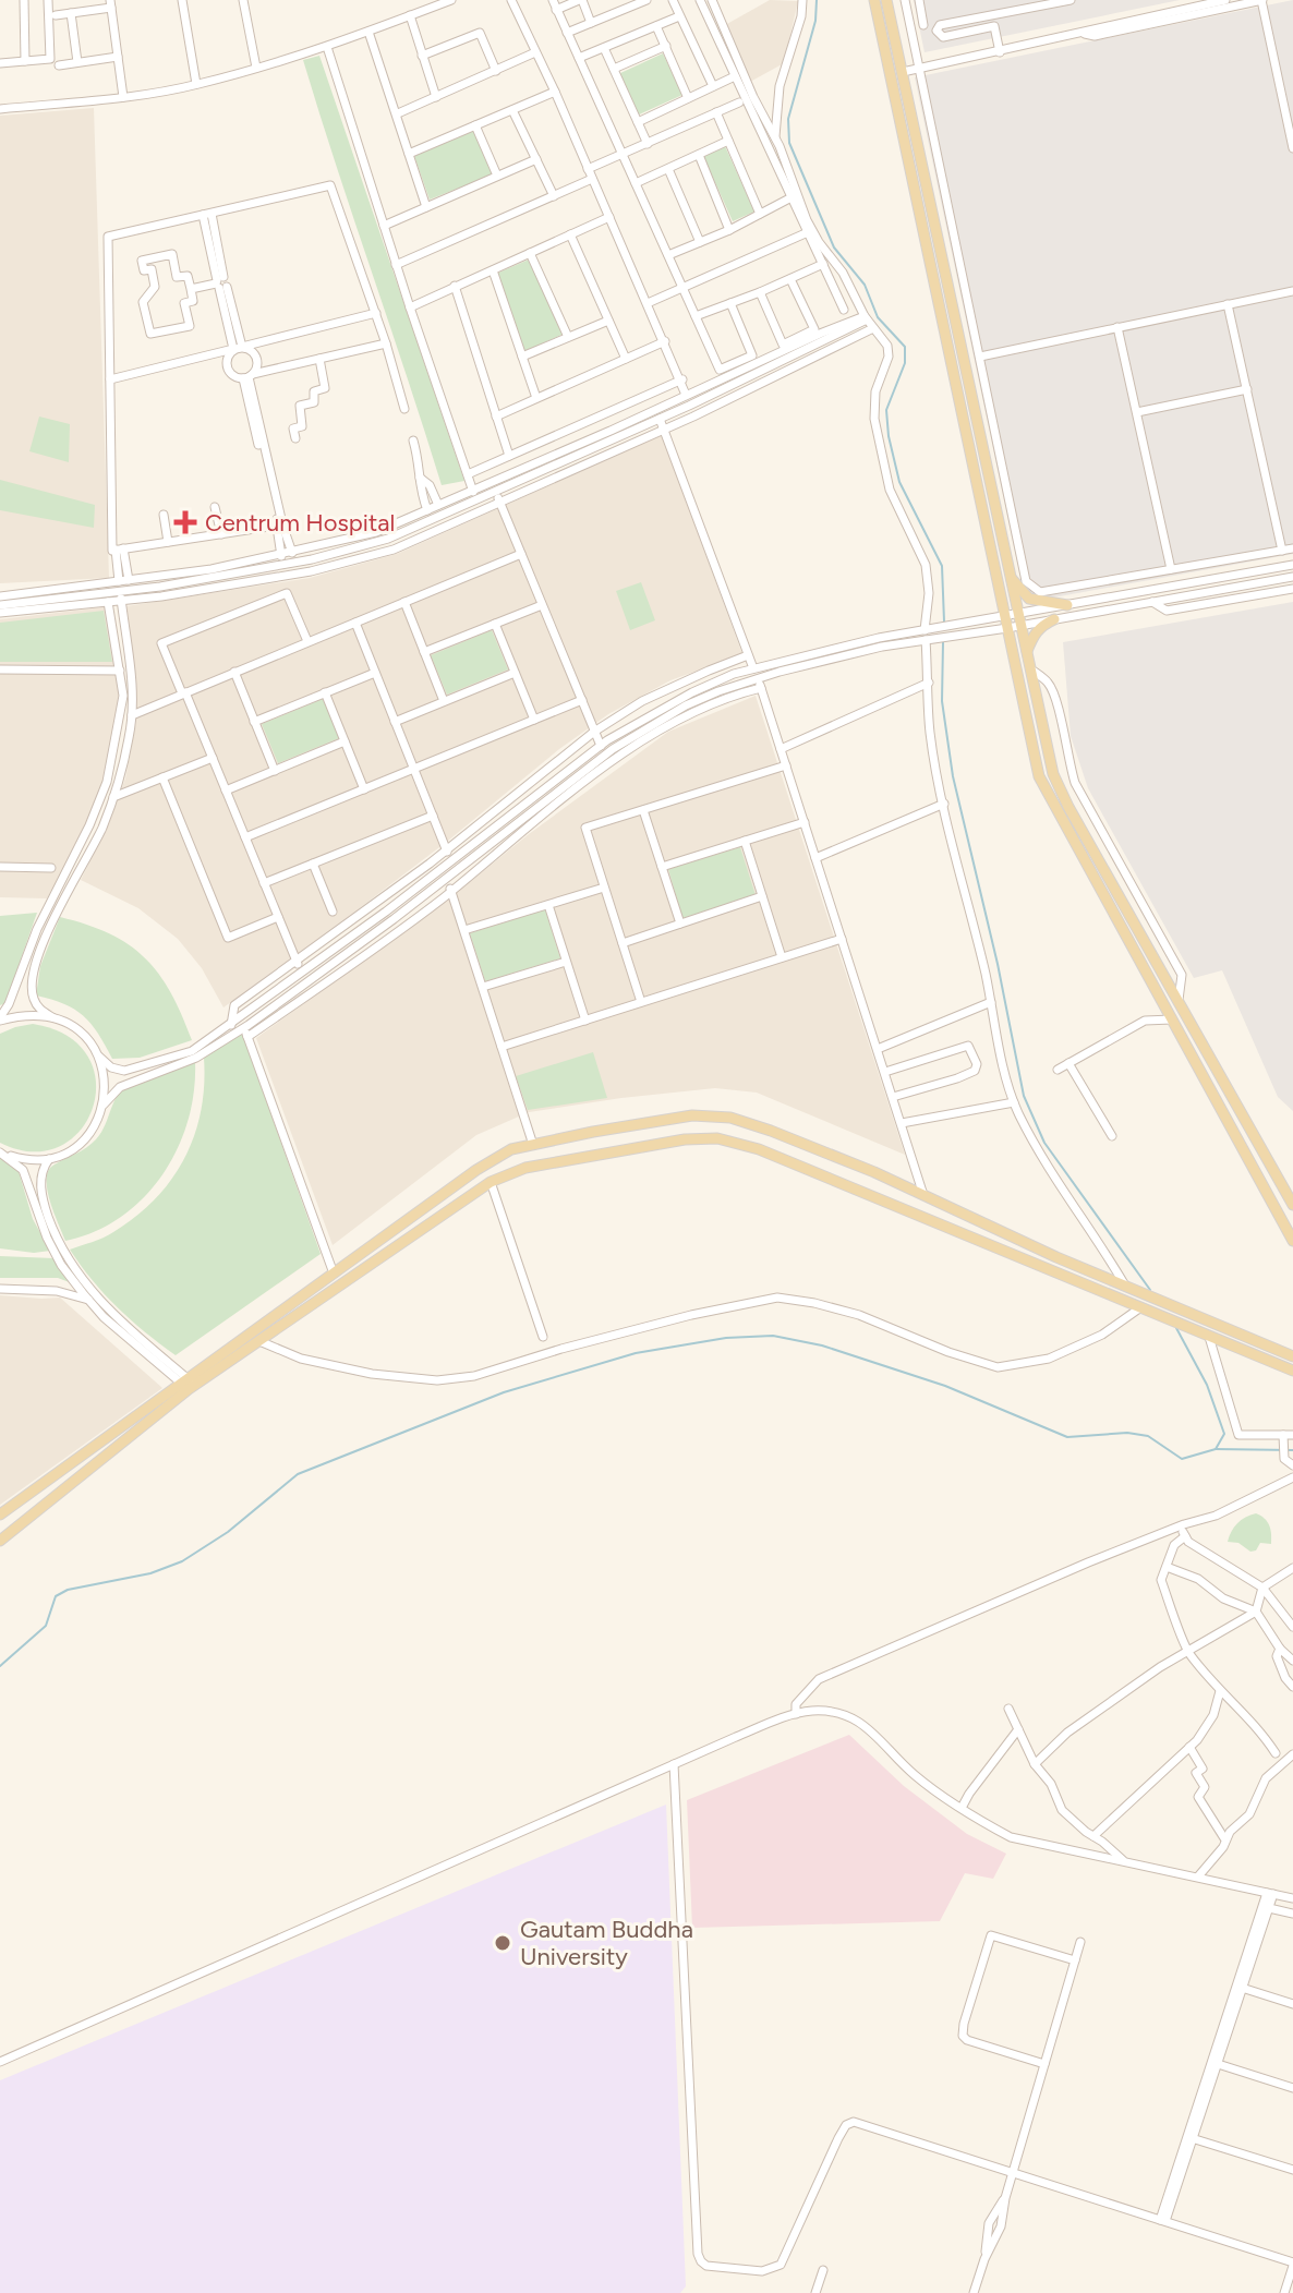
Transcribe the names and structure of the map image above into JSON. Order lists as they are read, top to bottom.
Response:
{
  "places": {
    "health": ["Centrum Hospital"],
    "other": ["Gautam Buddha University"]
  }
}
